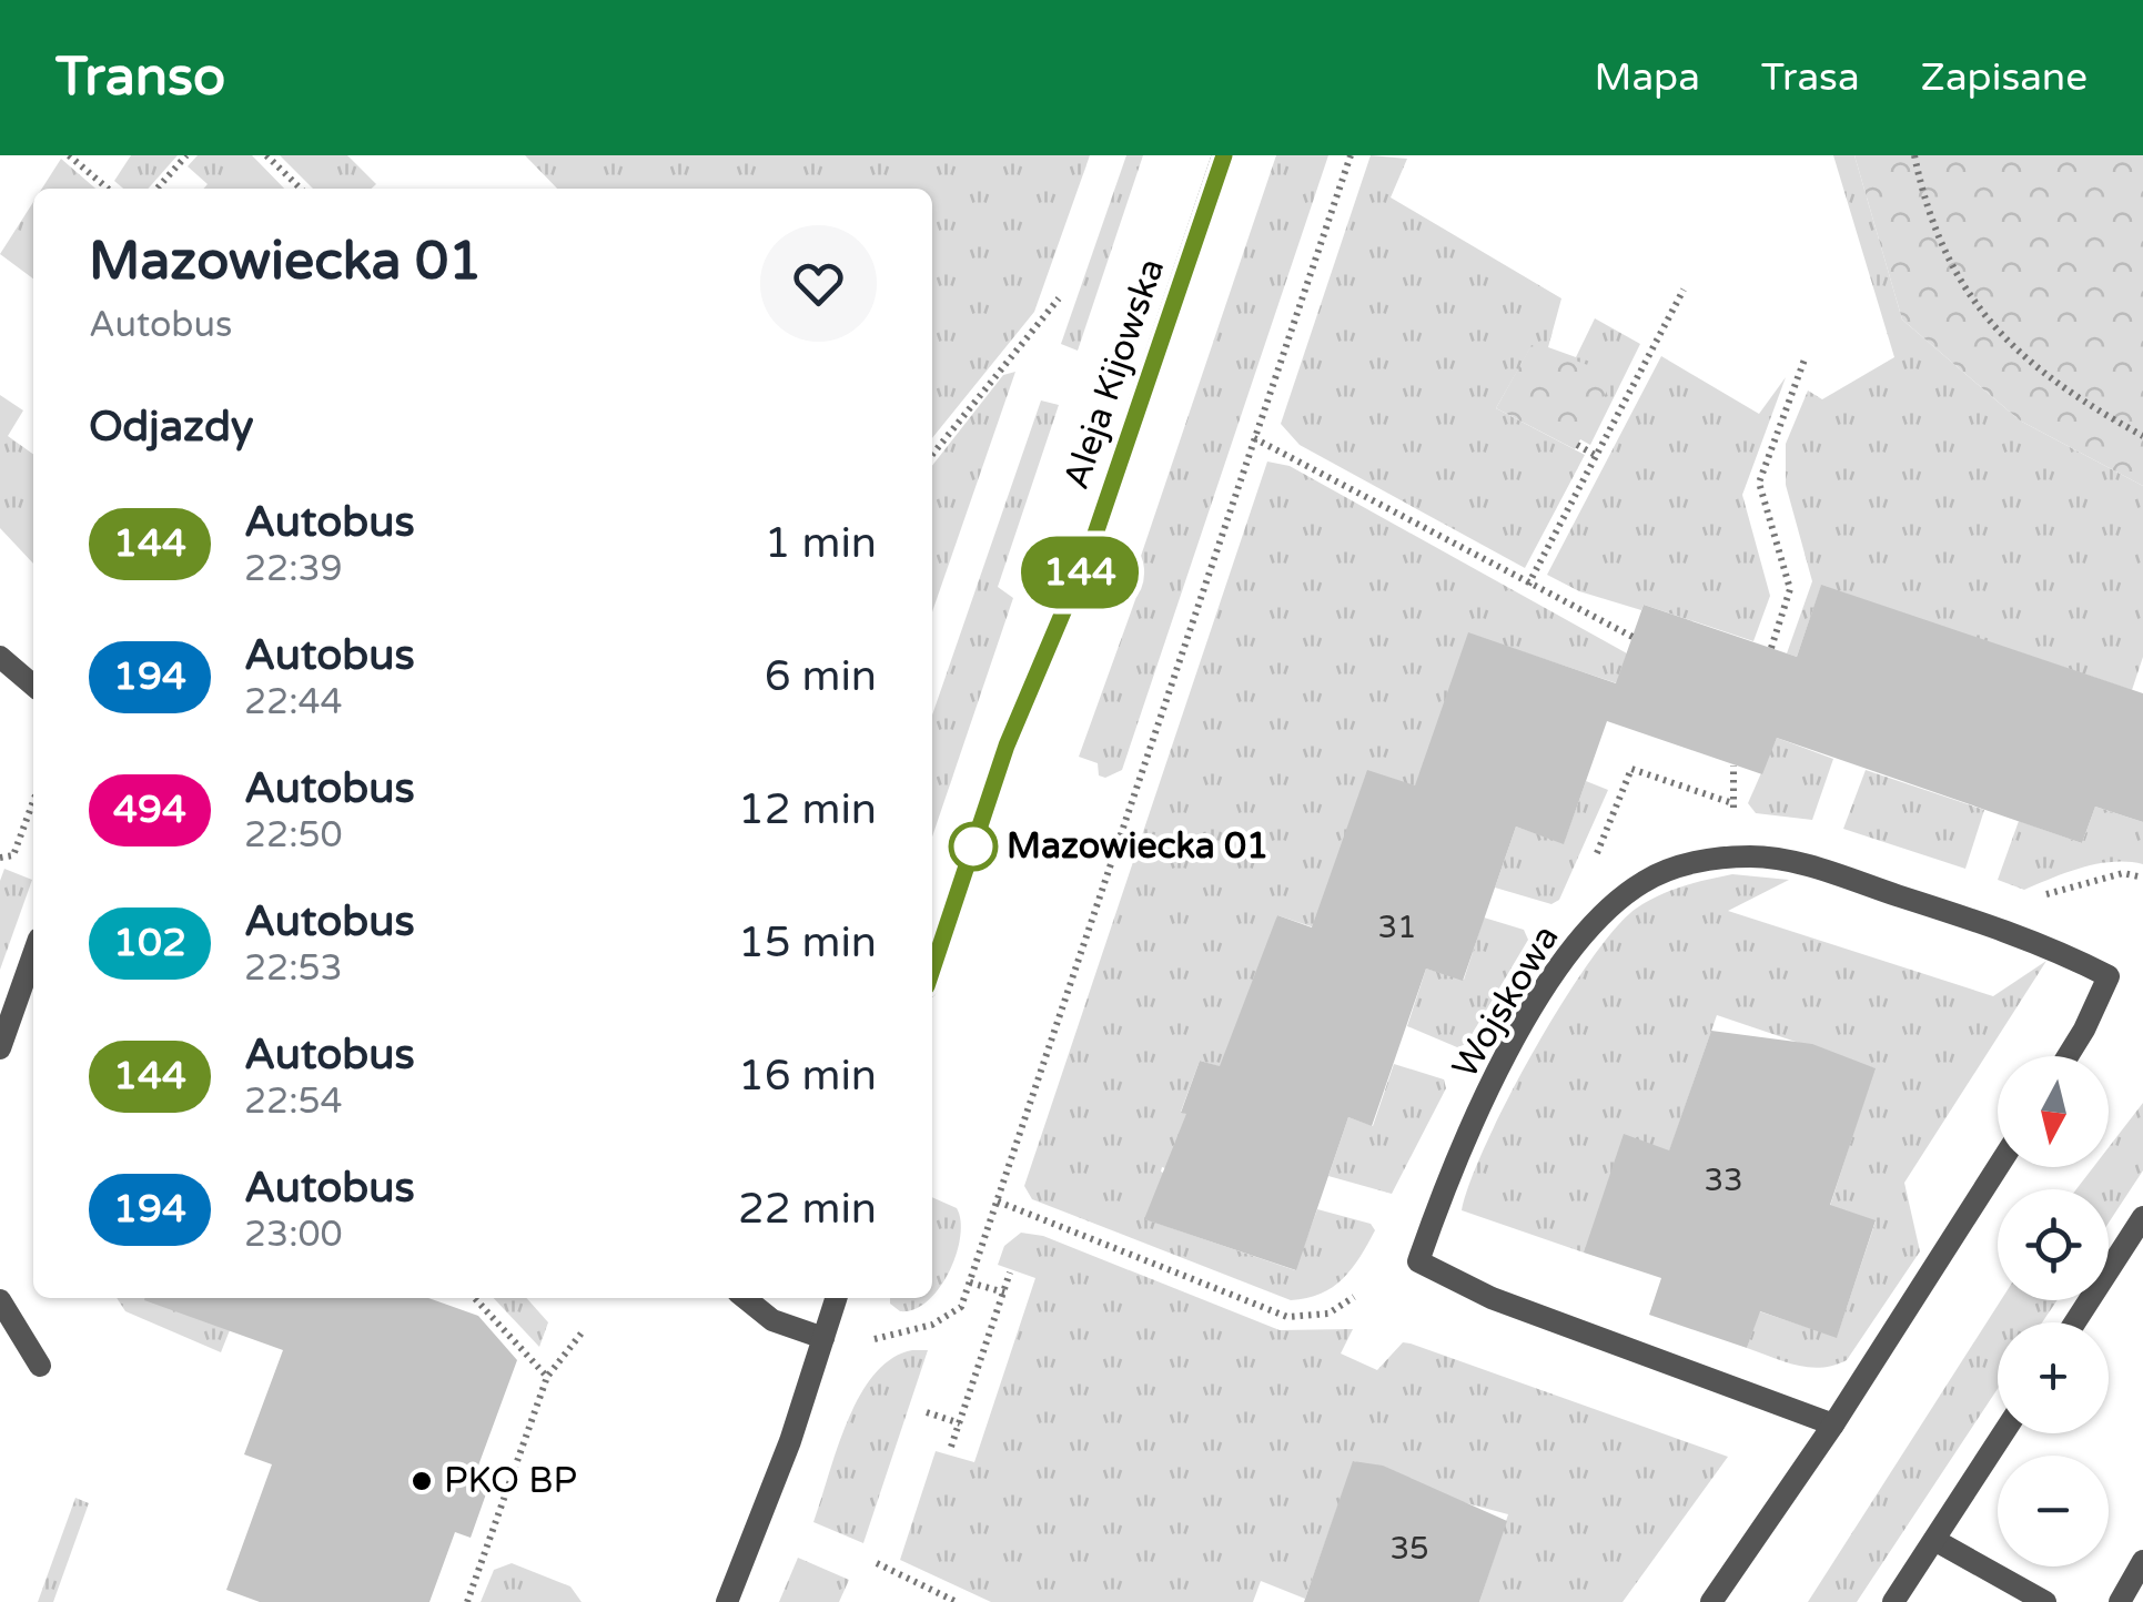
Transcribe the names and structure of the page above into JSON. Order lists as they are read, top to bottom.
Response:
{
  "streets": {
    "street": ["Aleja Kijowska", "Wojskowa"]
  },
  "places": ["Mazowiecka 01", "PKO BP"],
  "lines": ["bus line 144"],
  "house_numbers": ["31", "33", "35"],
  "north": "bottom",
  "page": {
    "header": "Transo",
    "nav": ["Mapa", "Trasa", "Zapisane"],
    "on_map": "144",
    "heading": [
      ["Mazowiecka 01", "Autobus"],
      "Odjazdy"
    ],
    "list": [
      {
        "mark": "144",
        "name": "Autobus",
        "note": "22:39",
        "value": "1 min"
      },
      {
        "mark": "194",
        "name": "Autobus",
        "note": "22:44",
        "value": "6 min"
      },
      {
        "mark": "494",
        "name": "Autobus",
        "note": "22:50",
        "value": "12 min"
      },
      {
        "mark": "102",
        "name": "Autobus",
        "note": "22:53",
        "value": "15 min"
      },
      {
        "mark": "144",
        "name": "Autobus",
        "note": "22:54",
        "value": "16 min"
      },
      {
        "mark": "194",
        "name": "Autobus",
        "note": "23:00",
        "value": "22 min"
      }
    ],
    "map_buttons": ["+", "−"]
  }
}
